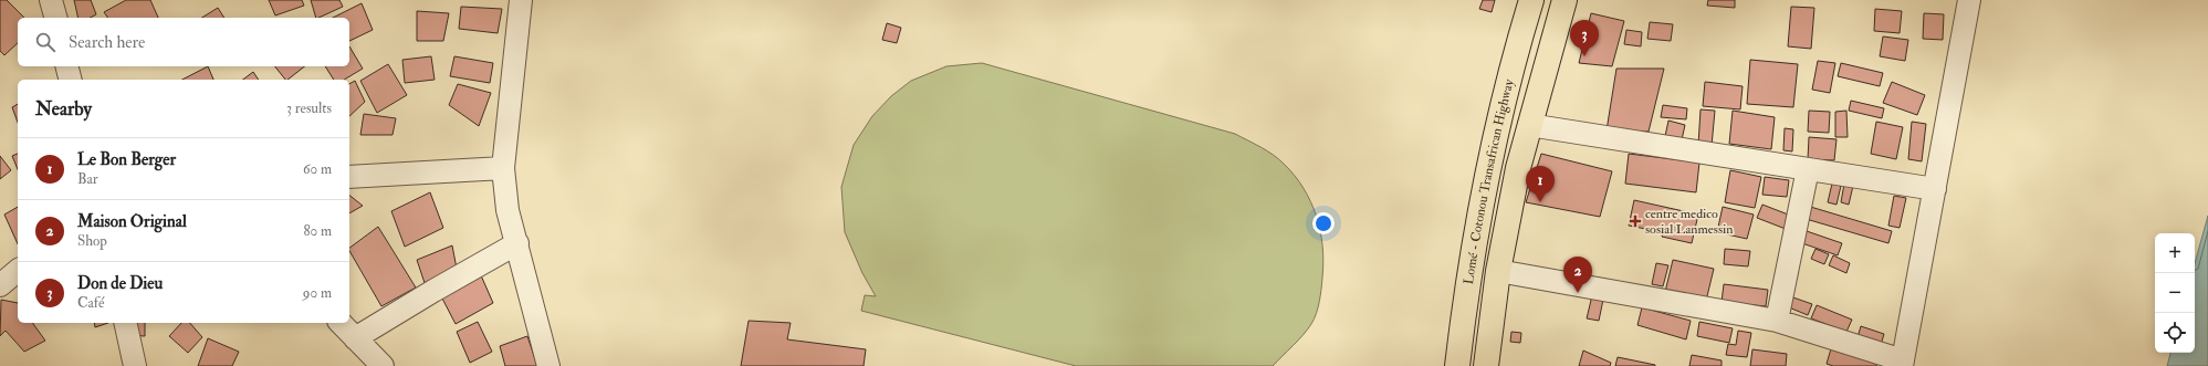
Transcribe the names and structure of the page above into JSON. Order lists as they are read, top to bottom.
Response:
{
  "streets": {
    "highway": ["Lomé - Cotonou Transafrican Highway"]
  },
  "places": {
    "health": ["centre medico sosial Lanmessin"]
  },
  "page": {
    "search": "Search here",
    "pins": ["3", "1", "2"],
    "heading": ["Nearby", "3 results"],
    "list": [
      {
        "mark": "1",
        "name": "Le Bon Berger",
        "note": "Bar",
        "value": "60 m"
      },
      {
        "mark": "2",
        "name": "Maison Original",
        "note": "Shop",
        "value": "80 m"
      },
      {
        "mark": "3",
        "name": "Don de Dieu",
        "note": "Café",
        "value": "90 m"
      }
    ],
    "map_buttons": ["+", "−"]
  }
}
